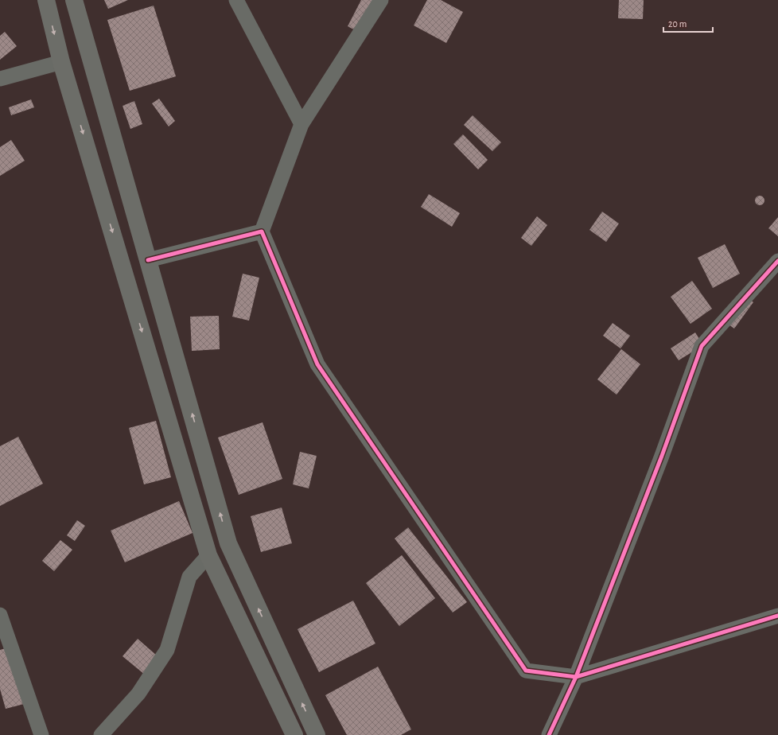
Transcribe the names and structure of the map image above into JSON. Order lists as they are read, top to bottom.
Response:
{
  "scale_bar": "20 m"
}
